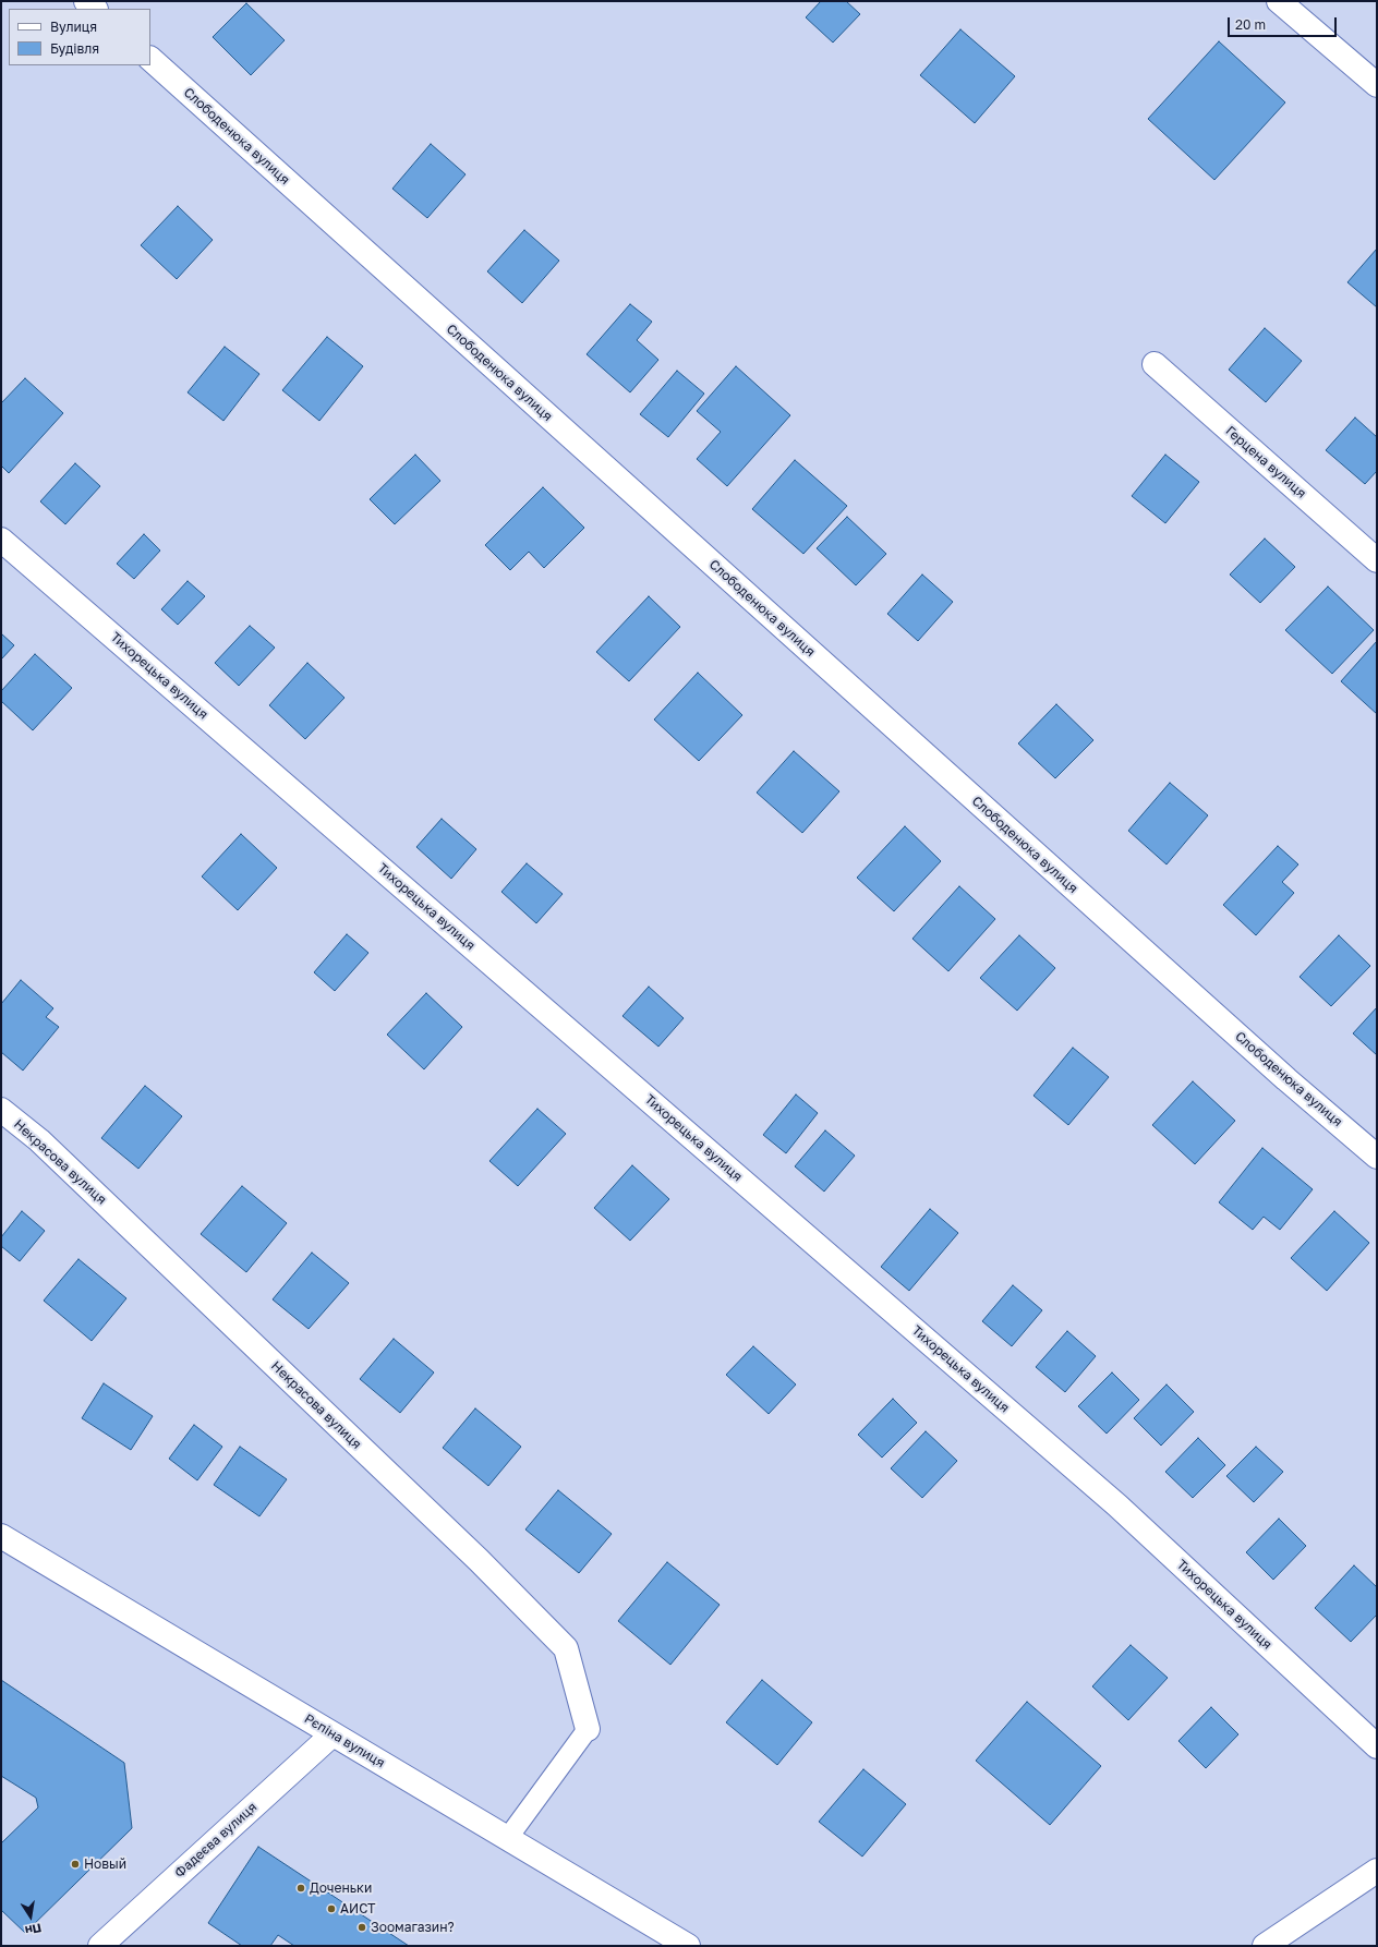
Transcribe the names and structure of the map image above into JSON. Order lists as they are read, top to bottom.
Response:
{
  "streets": {
    "street": [
      "Слободенюка вулиця",
      "Герцена вулиця",
      "Тихорецька вулиця",
      "Некрасова вулиця",
      "Рєпіна вулиця",
      "Фадеєва вулиця"
    ]
  },
  "crossings": [
    ["Рєпіна вулиця", "Фадеєва вулиця"]
  ],
  "places": [
    "Новый",
    "Доченьки",
    "АИСТ",
    "Зоомагазин?"
  ],
  "legend": ["Вулиця", "Будівля"],
  "scale_bar": "20 m",
  "north": "bottom"
}
